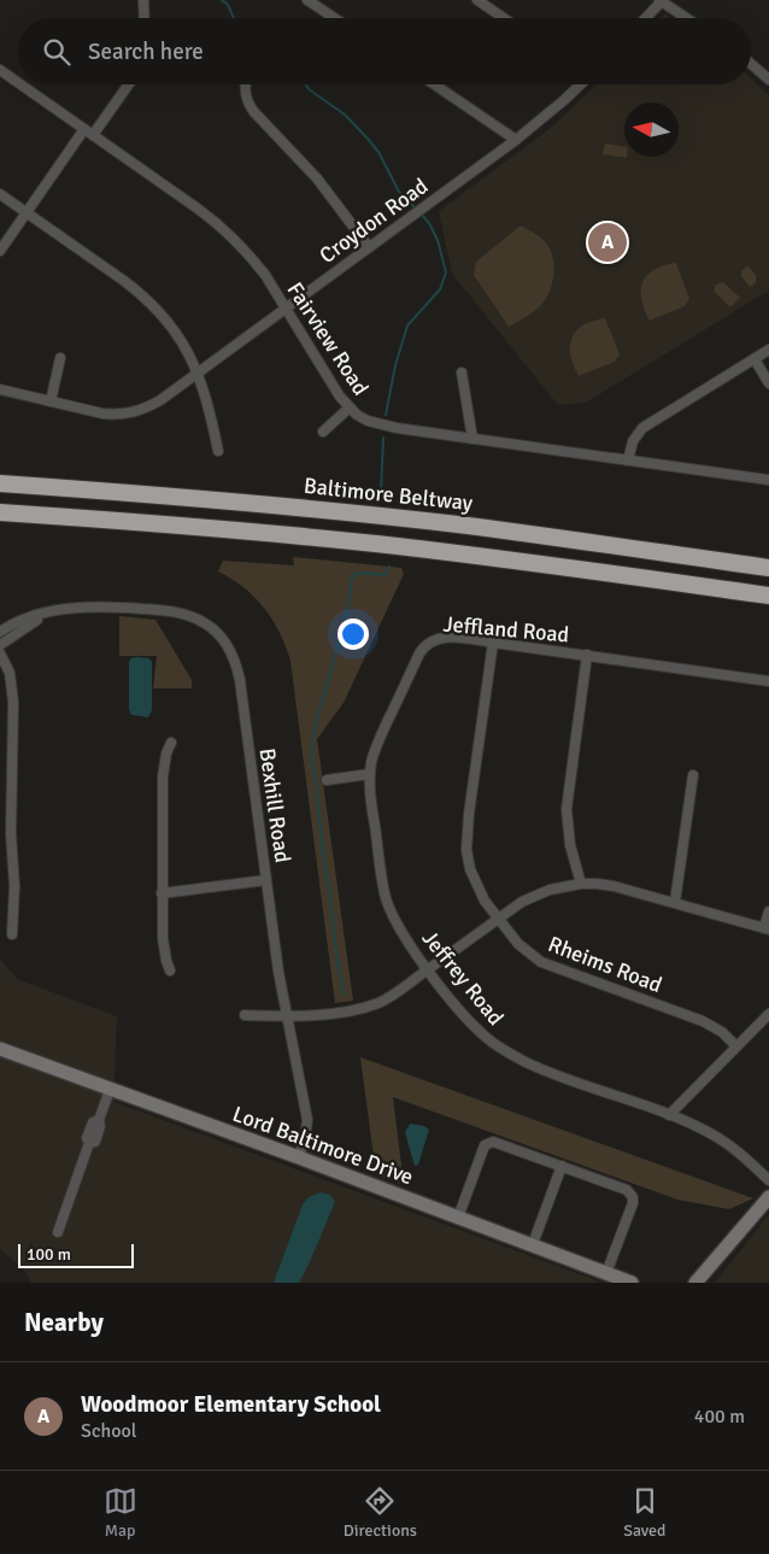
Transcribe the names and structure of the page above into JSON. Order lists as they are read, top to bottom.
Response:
{
  "streets": {
    "highway": ["Baltimore Beltway"],
    "main road": ["Lord Baltimore Drive"],
    "street": [
      "Croydon Road",
      "Fairview Road",
      "Jeffland Road",
      "Bexhill Road",
      "Rheims Road",
      "Jeffrey Road"
    ]
  },
  "crossings": [
    ["Croydon Road", "Fairview Road"],
    ["Jeffland Road", "Rheims Road"],
    ["Jeffland Road", "Jeffrey Road"],
    ["Bexhill Road", "Lord Baltimore Drive"]
  ],
  "scale_bar": "100 m",
  "north": "left",
  "page": {
    "search": "Search here",
    "pins": "A",
    "scale": "100 m",
    "heading": "Nearby",
    "list": [
      {
        "mark": "A",
        "name": "Woodmoor Elementary School",
        "note": "School",
        "value": "400 m"
      }
    ],
    "nav": ["Map", "Directions", "Saved"]
  }
}
